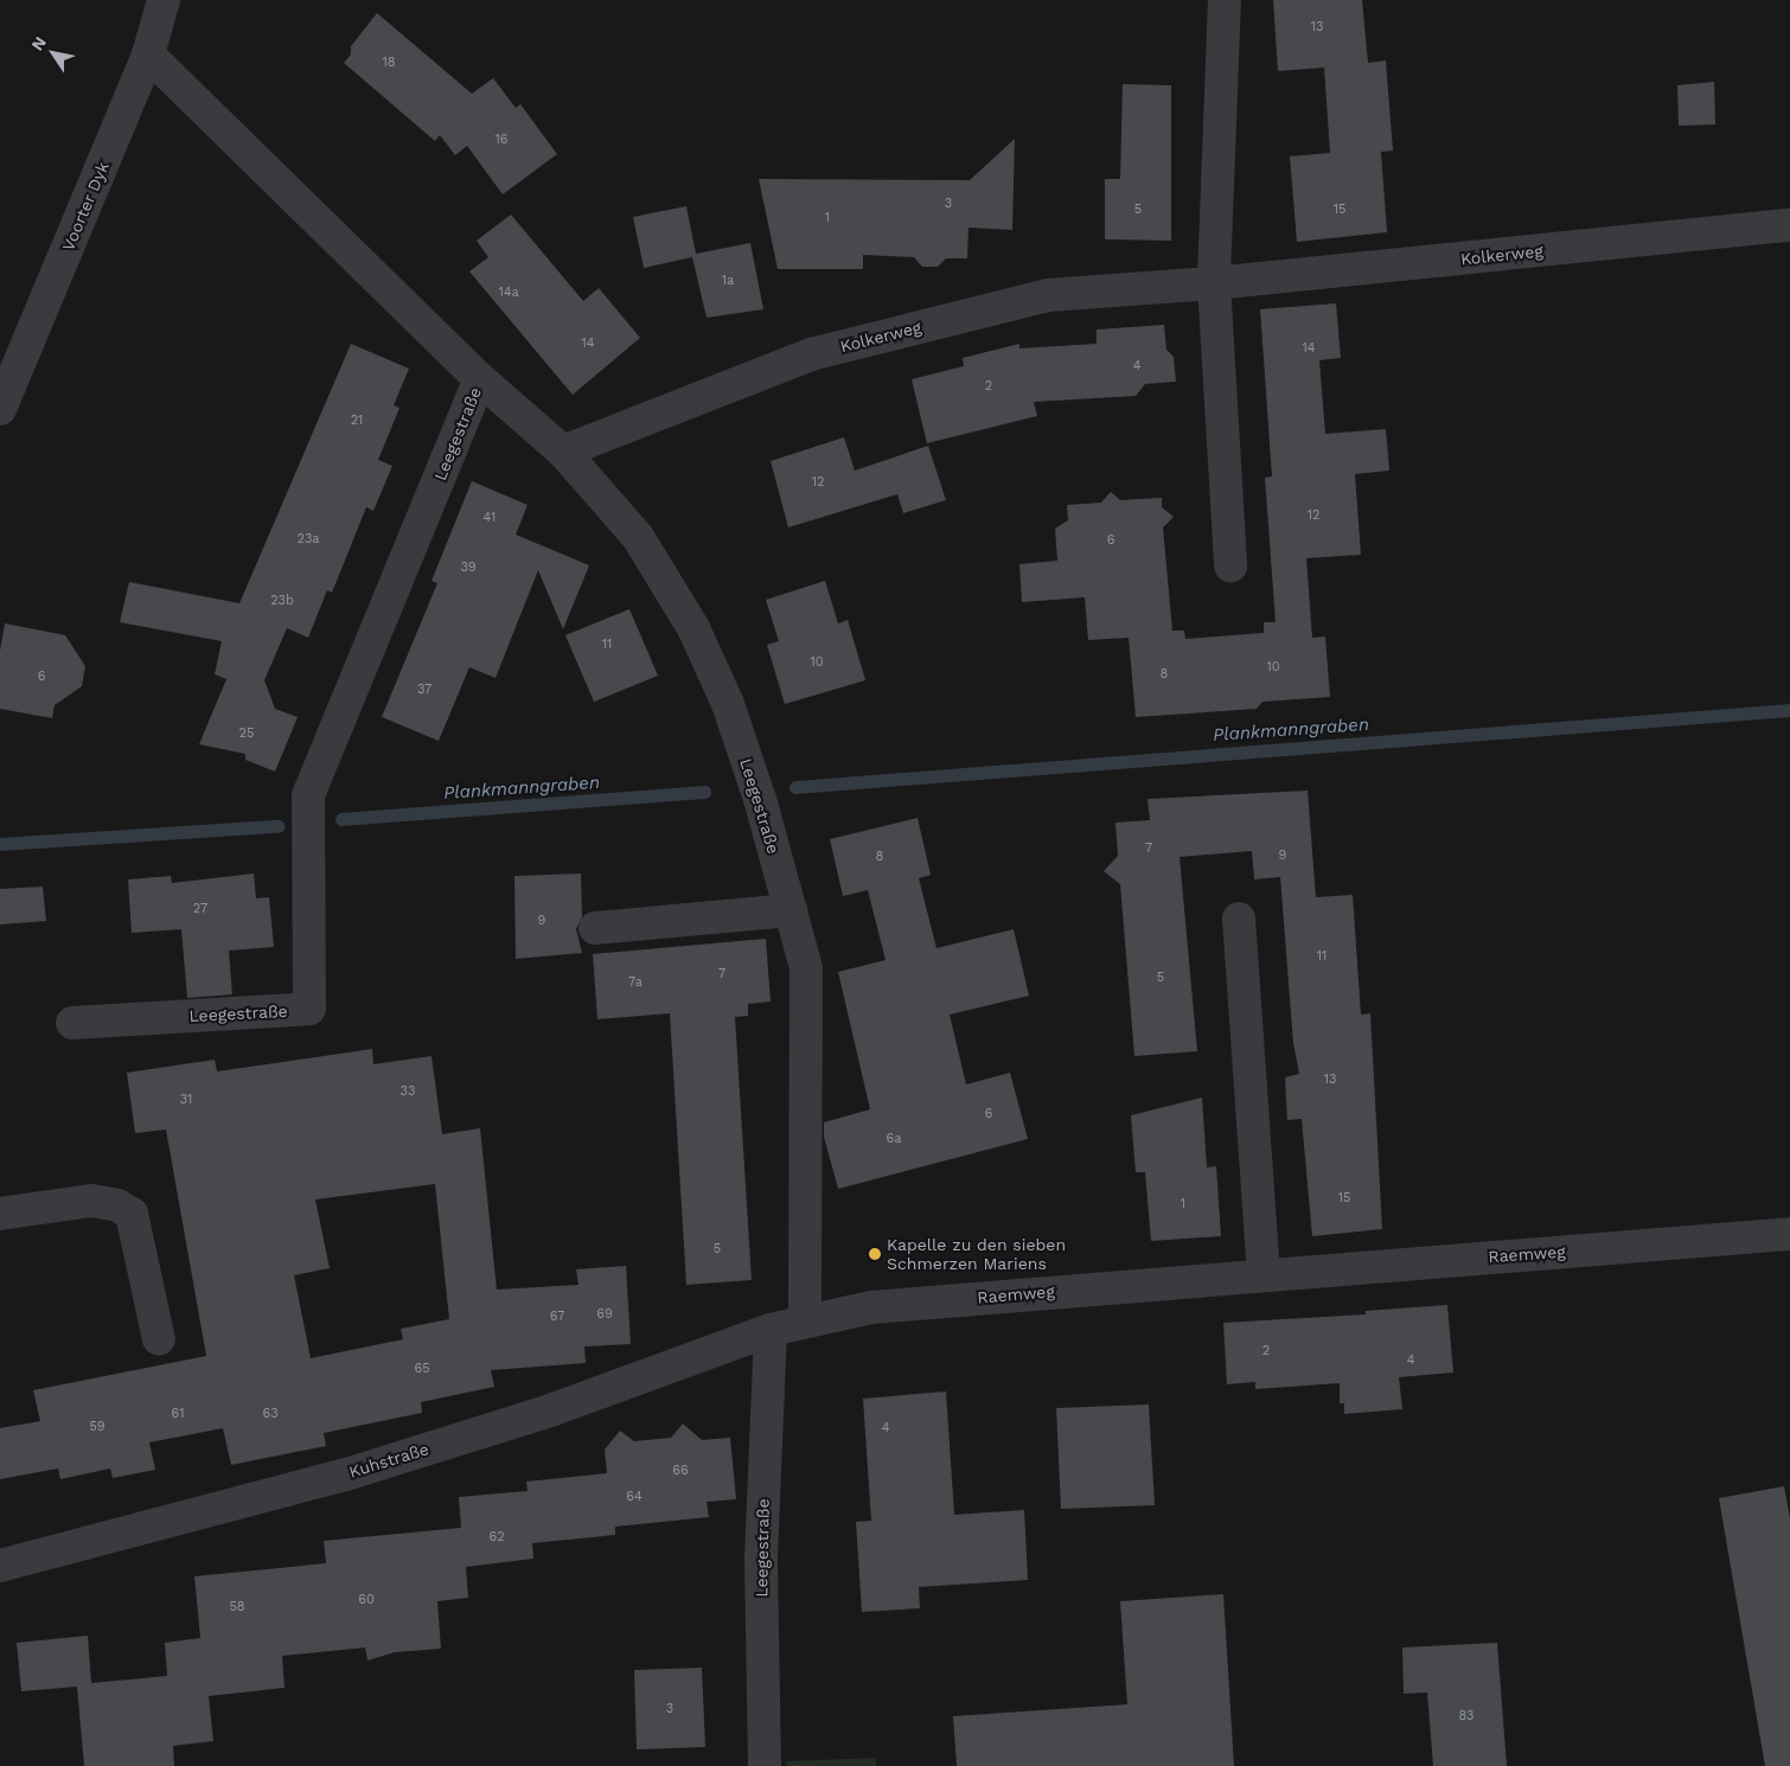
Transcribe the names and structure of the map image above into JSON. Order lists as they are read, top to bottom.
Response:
{
  "streets": {
    "street": [
      "Voorter Dyk",
      "Kolkerweg",
      "Leegestraße",
      "Raemweg",
      "Kuhstraße"
    ]
  },
  "crossings": [
    ["Voorter Dyk", "Leegestraße"],
    ["Kolkerweg", "Leegestraße"],
    ["Leegestraße", "Raemweg"],
    ["Leegestraße", "Kuhstraße"],
    ["Raemweg", "Kuhstraße"]
  ],
  "water": ["Plankmanngraben"],
  "places": ["Kapelle zu den sieben Schmerzen Mariens"],
  "house_numbers": [
    "13",
    "18",
    "16",
    "3",
    "5",
    "15",
    "1",
    "1a",
    "14a",
    "14",
    "14",
    "4",
    "2",
    "21",
    "12",
    "12",
    "41",
    "23a",
    "6",
    "39",
    "23b",
    "11",
    "10",
    "10",
    "8",
    "6",
    "37",
    "25",
    "7",
    "9",
    "8",
    "27",
    "9",
    "11",
    "7",
    "5",
    "7a",
    "13",
    "33",
    "31",
    "6",
    "6a",
    "15",
    "1",
    "5",
    "69",
    "67",
    "2",
    "4",
    "65",
    "61",
    "63",
    "59",
    "4",
    "66",
    "64",
    "62",
    "60",
    "58",
    "3",
    "83"
  ],
  "north": "top left"
}
